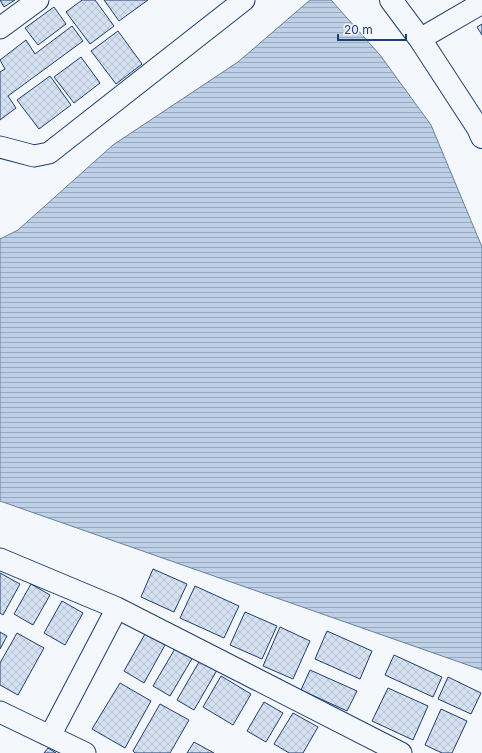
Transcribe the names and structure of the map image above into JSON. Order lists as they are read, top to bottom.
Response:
{
  "scale_bar": "20 m"
}
